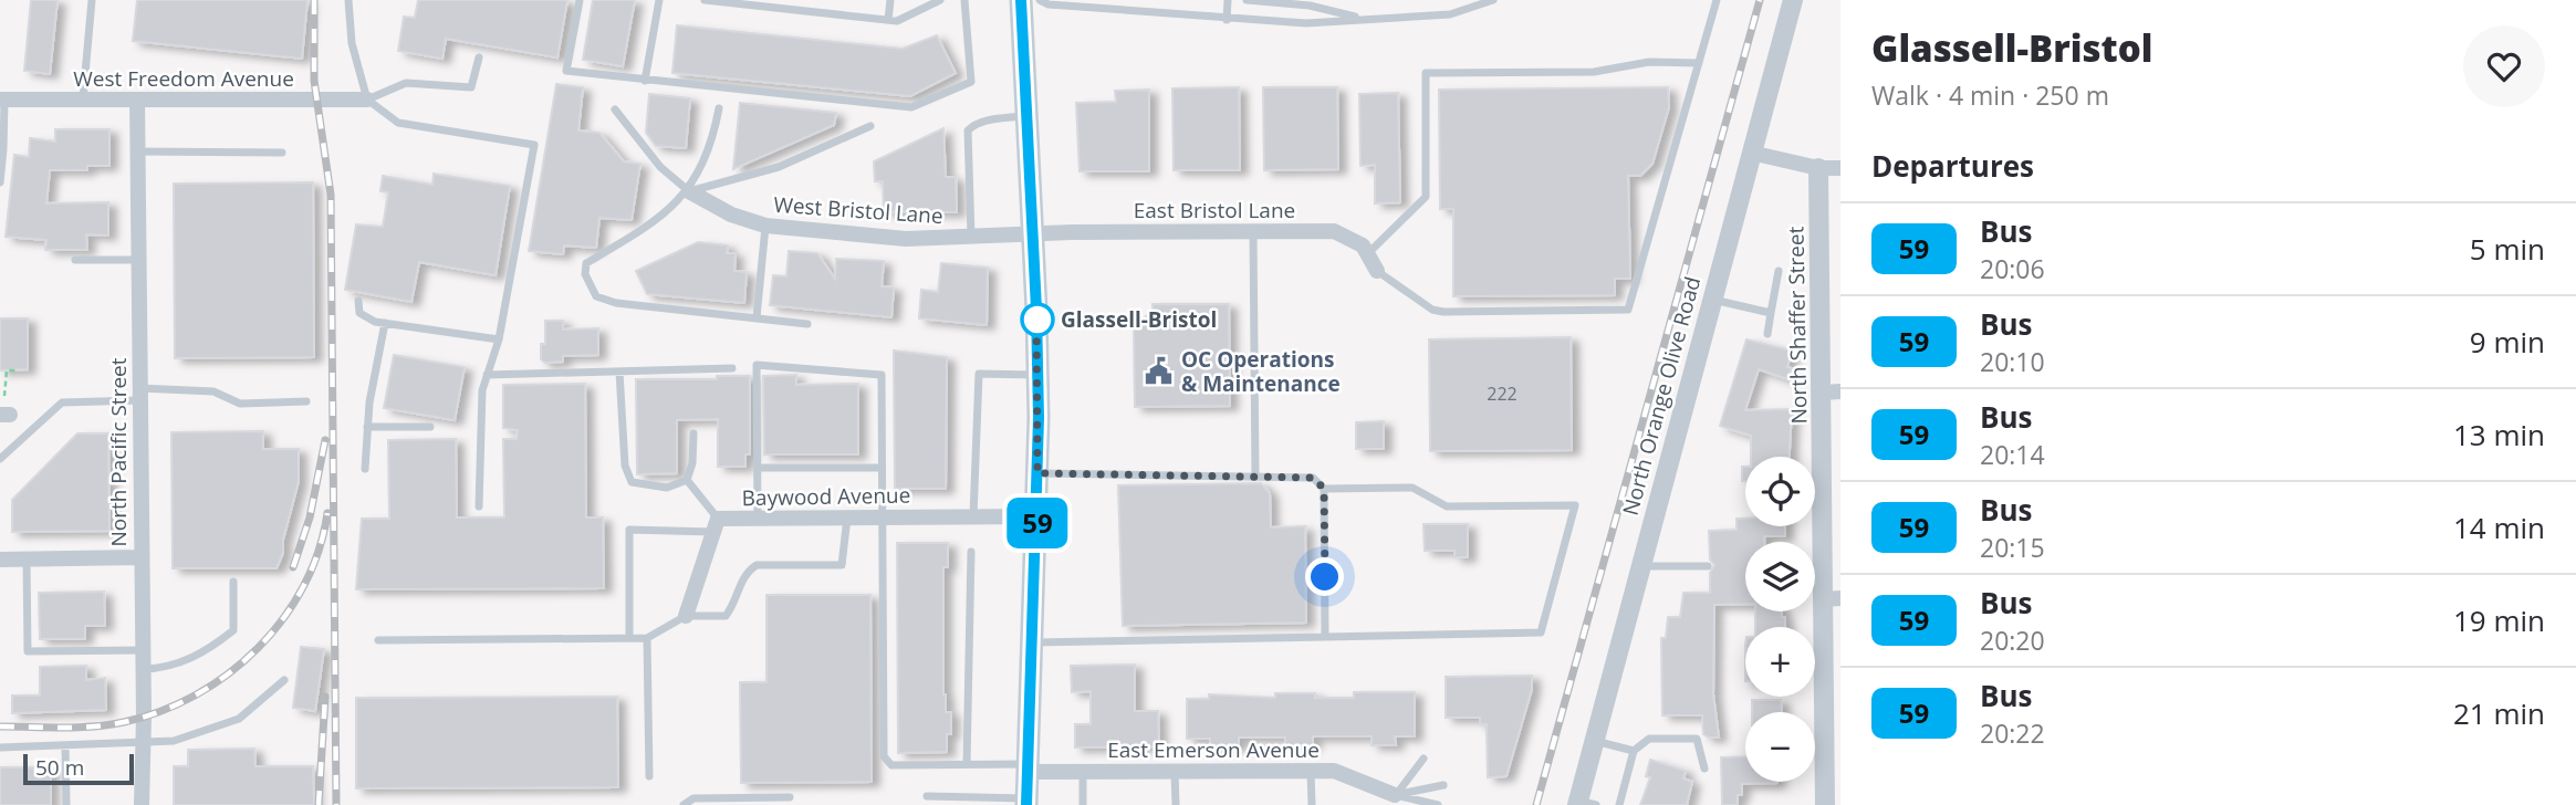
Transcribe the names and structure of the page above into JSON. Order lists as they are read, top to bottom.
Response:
{
  "streets": {
    "street": [
      "West Freedom Avenue",
      "West Bristol Lane",
      "East Bristol Lane",
      "North Shaffer Street",
      "North Orange Olive Road",
      "North Pacific Street",
      "Baywood Avenue",
      "East Emerson Avenue"
    ]
  },
  "crossings": [
    ["West Freedom Avenue", "North Pacific Street"],
    ["West Bristol Lane", "East Bristol Lane"]
  ],
  "places": {
    "other": ["Glassell-Bristol"],
    "public building": ["OC Operations & Maintenance"]
  },
  "lines": ["bus line 59"],
  "house_numbers": ["222"],
  "scale_bar": "50 m",
  "page": {
    "on_map": "59",
    "heading": [
      ["Glassell-Bristol", "Walk · 4 min · 250 m"],
      "Departures"
    ],
    "list": [
      {
        "mark": "59",
        "name": "Bus",
        "note": "20:06",
        "value": "5 min"
      },
      {
        "mark": "59",
        "name": "Bus",
        "note": "20:10",
        "value": "9 min"
      },
      {
        "mark": "59",
        "name": "Bus",
        "note": "20:14",
        "value": "13 min"
      },
      {
        "mark": "59",
        "name": "Bus",
        "note": "20:15",
        "value": "14 min"
      },
      {
        "mark": "59",
        "name": "Bus",
        "note": "20:20",
        "value": "19 min"
      },
      {
        "mark": "59",
        "name": "Bus",
        "note": "20:22",
        "value": "21 min"
      }
    ],
    "map_buttons": ["+", "−"],
    "scale": "50 m"
  }
}
